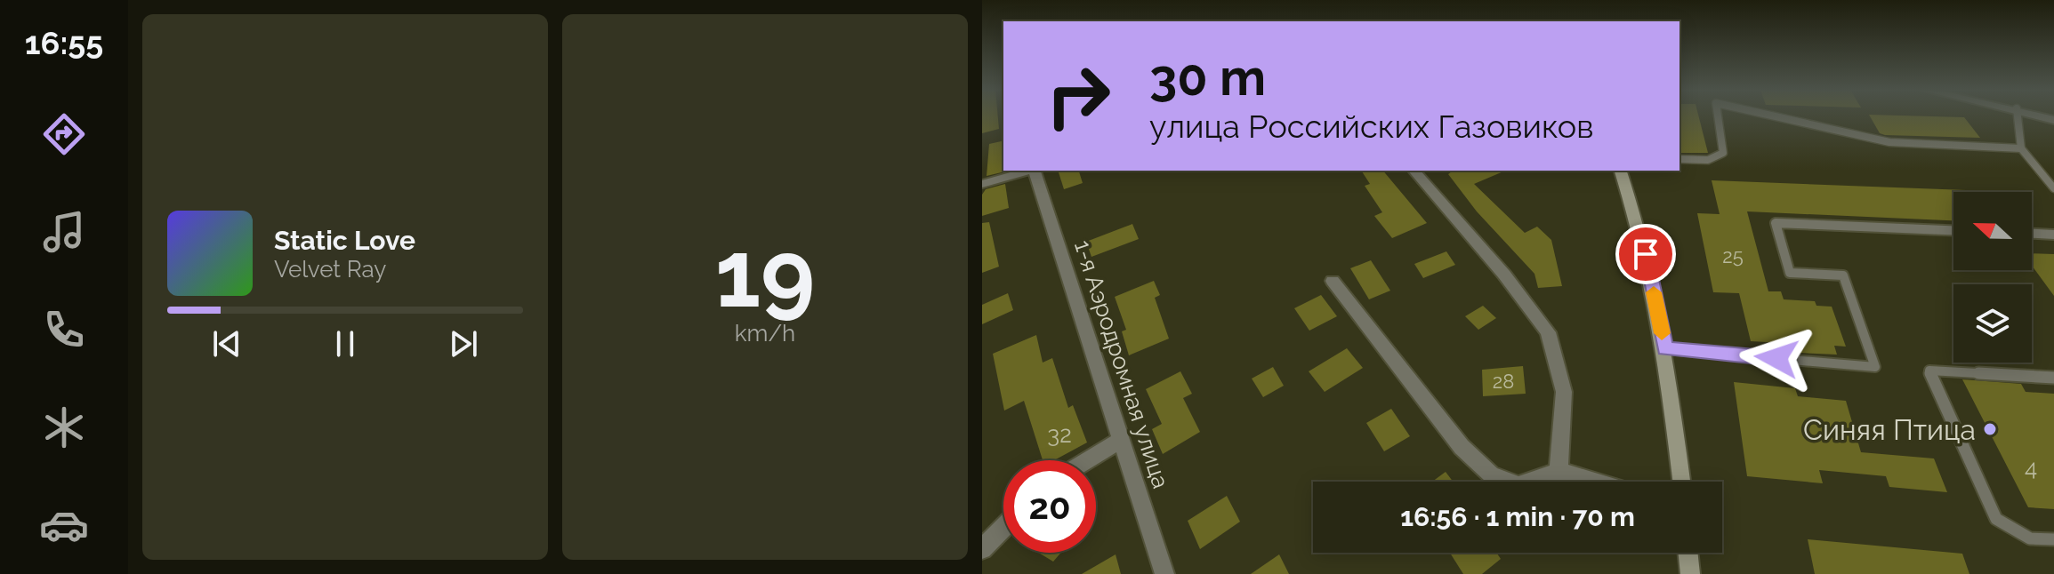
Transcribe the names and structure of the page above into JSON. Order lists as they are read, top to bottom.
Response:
{
  "streets": {
    "street": ["1-я Аэродромная улица"]
  },
  "places": ["Синяя Птица"],
  "house_numbers": [
    "25",
    "28",
    "32",
    "4"
  ],
  "north": "left",
  "page": {
    "tabs": "16:55",
    "tile": ["19", "km/h"],
    "turn": ["30 m", "улица Российских Газовиков"],
    "song": ["Static Love", "Velvet Ray"],
    "limit": "20",
    "trip": "16:56 · 1 min · 70 m"
  }
}
